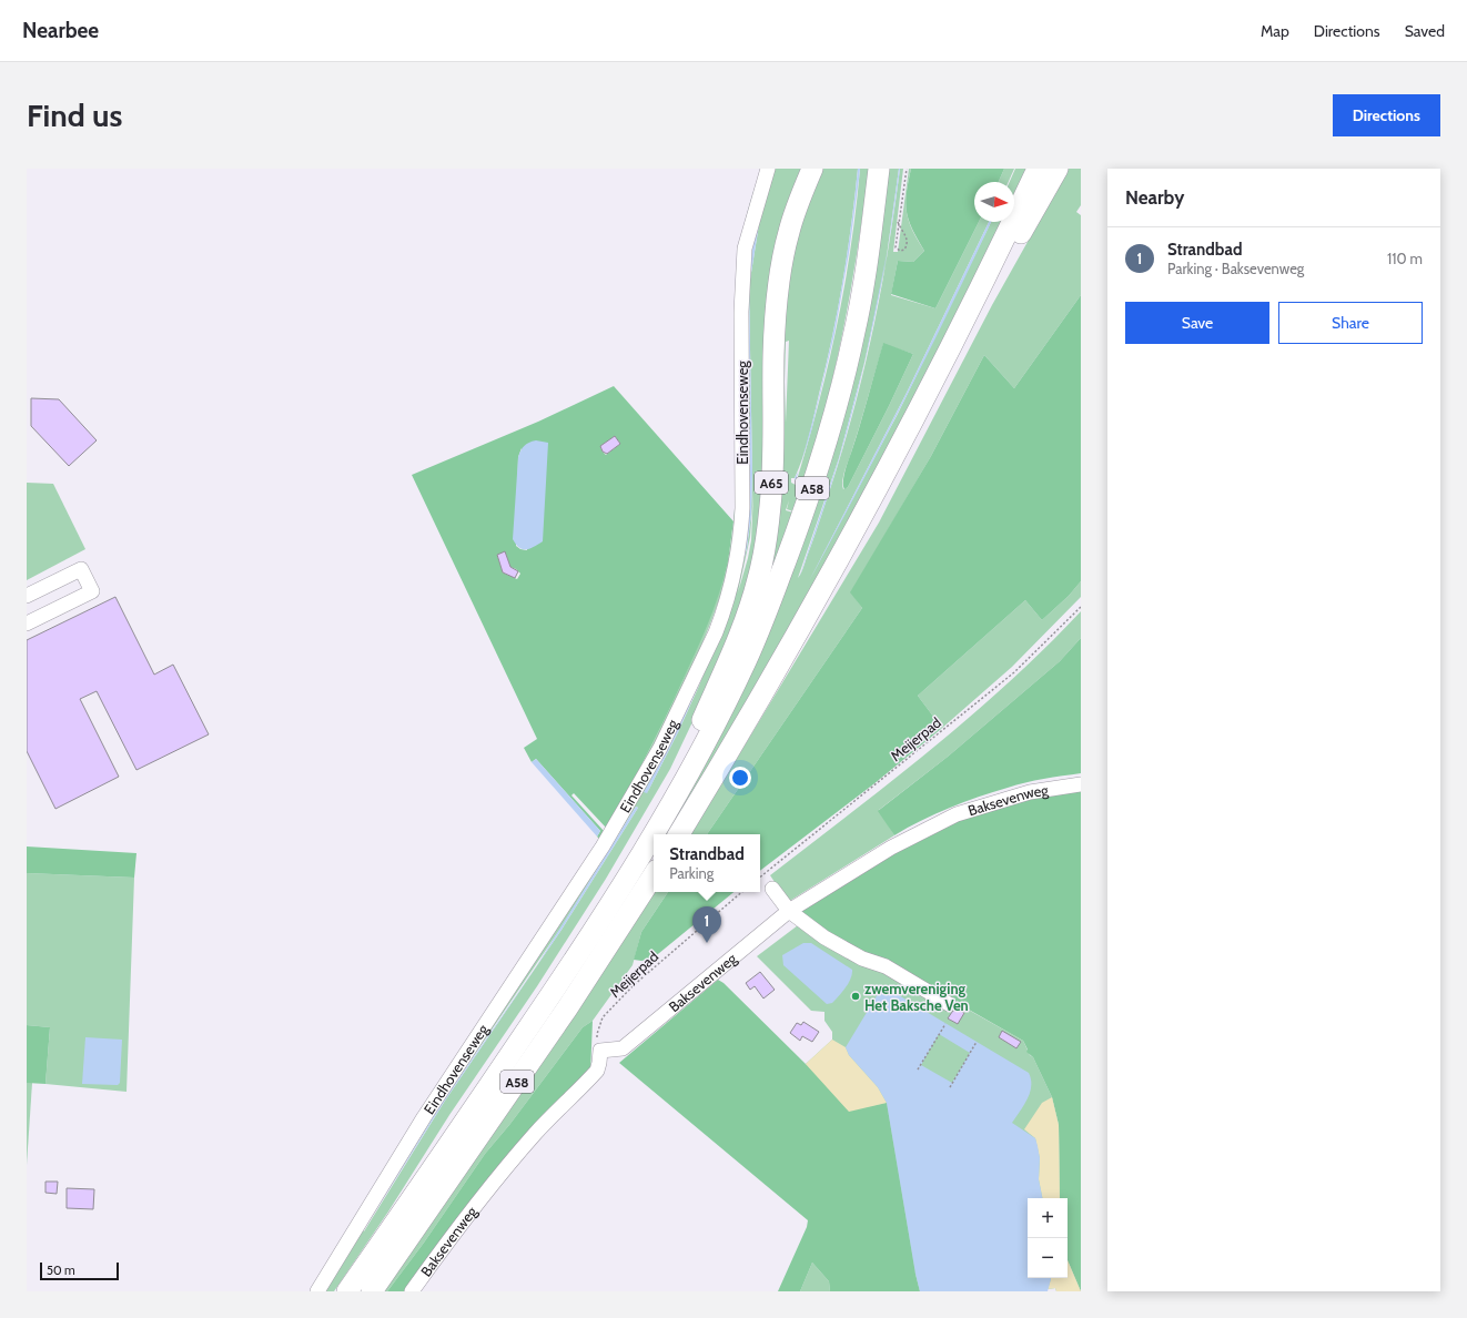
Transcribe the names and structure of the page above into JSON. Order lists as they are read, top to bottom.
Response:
{
  "streets": {
    "highway": ["A65", "A58"],
    "street": ["Eindhovenseweg", "Baksevenweg"],
    "path": ["Meijerpad"]
  },
  "crossings": [
    ["A65", "A58"],
    ["Meijerpad", "Baksevenweg"]
  ],
  "places": ["zwemvereniging Het Baksche Ven"],
  "scale_bar": "50 m",
  "north": "right",
  "page": {
    "header": "Nearbee",
    "nav": ["Map", "Directions", "Saved"],
    "buttons": [
      "Directions",
      ["Save", "Share"]
    ],
    "title": "Find us",
    "heading": "Nearby",
    "list": [
      {
        "mark": "1",
        "name": "Strandbad",
        "note": "Parking · Baksevenweg",
        "value": "110 m"
      }
    ],
    "popup": ["Strandbad", "Parking"],
    "pins": "1",
    "map_buttons": ["+", "−"],
    "scale": "50 m"
  }
}
